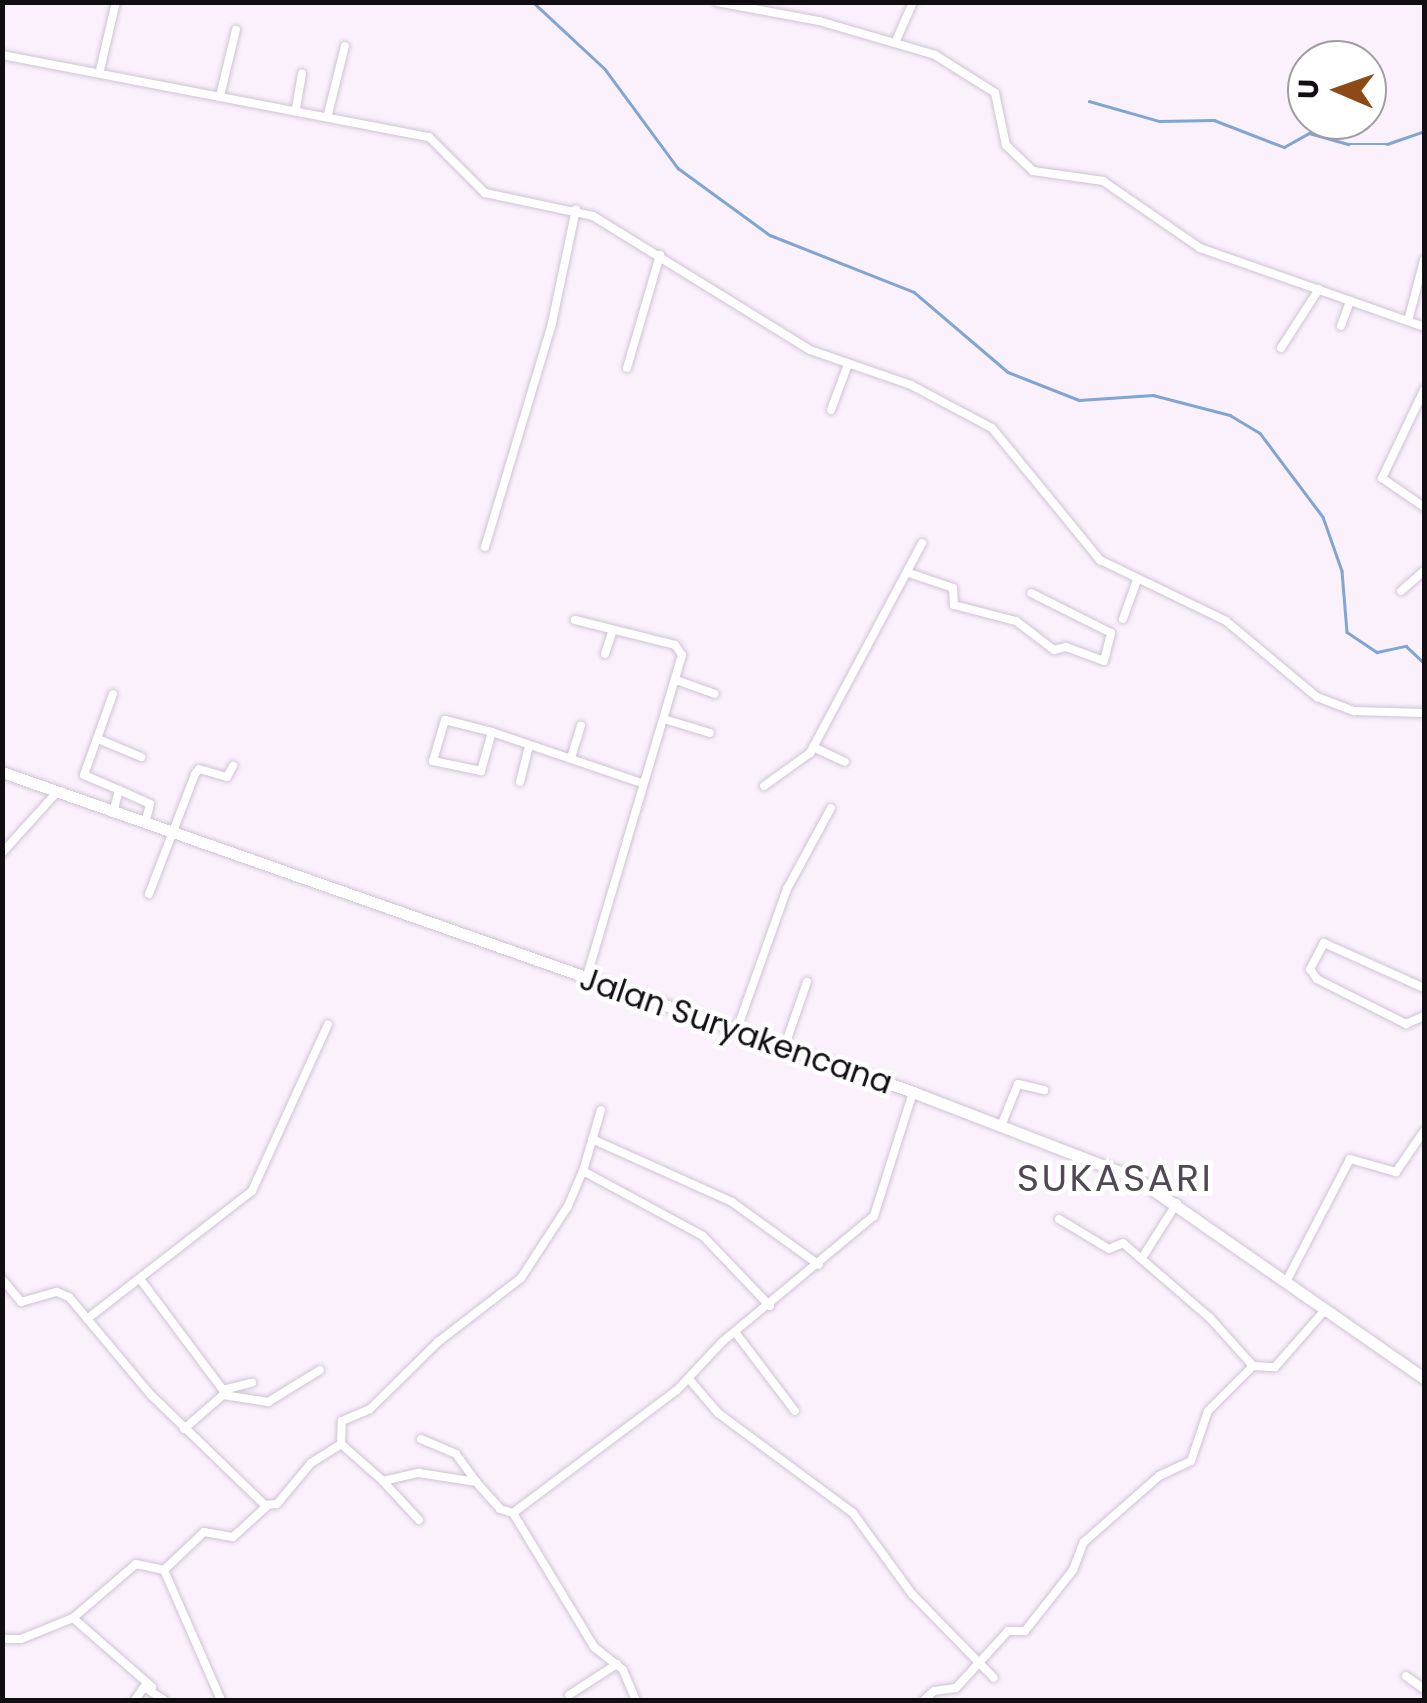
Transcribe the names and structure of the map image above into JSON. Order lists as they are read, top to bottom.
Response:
{
  "streets": {
    "street": ["Jalan Suryakencana"]
  },
  "districts": ["SUKASARI"],
  "north": "left"
}
